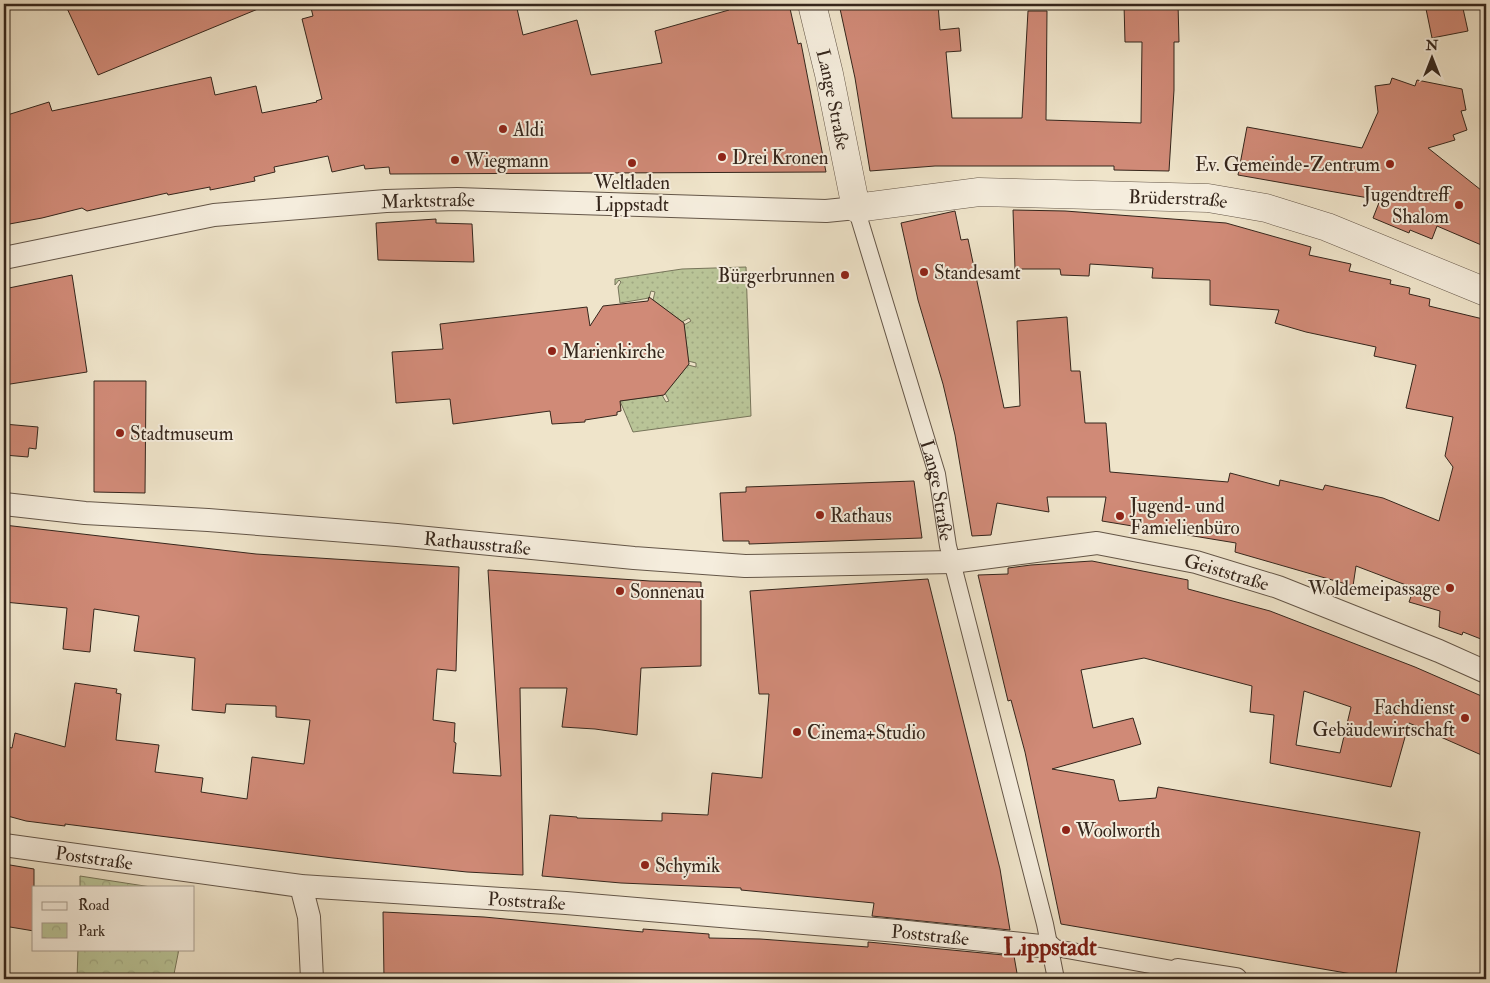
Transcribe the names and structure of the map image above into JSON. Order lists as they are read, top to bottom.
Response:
{
  "streets": {
    "street": [
      "Lange Straße",
      "Brüderstraße",
      "Marktstraße",
      "Rathausstraße",
      "Geiststraße",
      "Poststraße"
    ]
  },
  "crossings": [
    ["Lange Straße", "Brüderstraße"],
    ["Lange Straße", "Marktstraße"],
    ["Lange Straße", "Rathausstraße"],
    ["Lange Straße", "Geiststraße"],
    ["Lange Straße", "Poststraße"],
    ["Brüderstraße", "Marktstraße"],
    ["Rathausstraße", "Geiststraße"]
  ],
  "districts": ["Lippstadt"],
  "places": [
    "Aldi",
    "Drei Kronen",
    "Wiegmann",
    "Weltladen Lippstadt",
    "Ev. Gemeinde-Zentrum",
    "Jugendtreff Shalom",
    "Standesamt",
    "Bürgerbrunnen",
    "Marienkirche",
    "Stadtmuseum",
    "Rathaus",
    "Jugend- und Famielienbüro",
    "Woldemeipassage",
    "Sonnenau",
    "Fachdienst Gebäudewirtschaft",
    "Cinema+Studio",
    "Woolworth",
    "Schymik"
  ],
  "legend": ["Road", "Park"],
  "north": "top"
}
